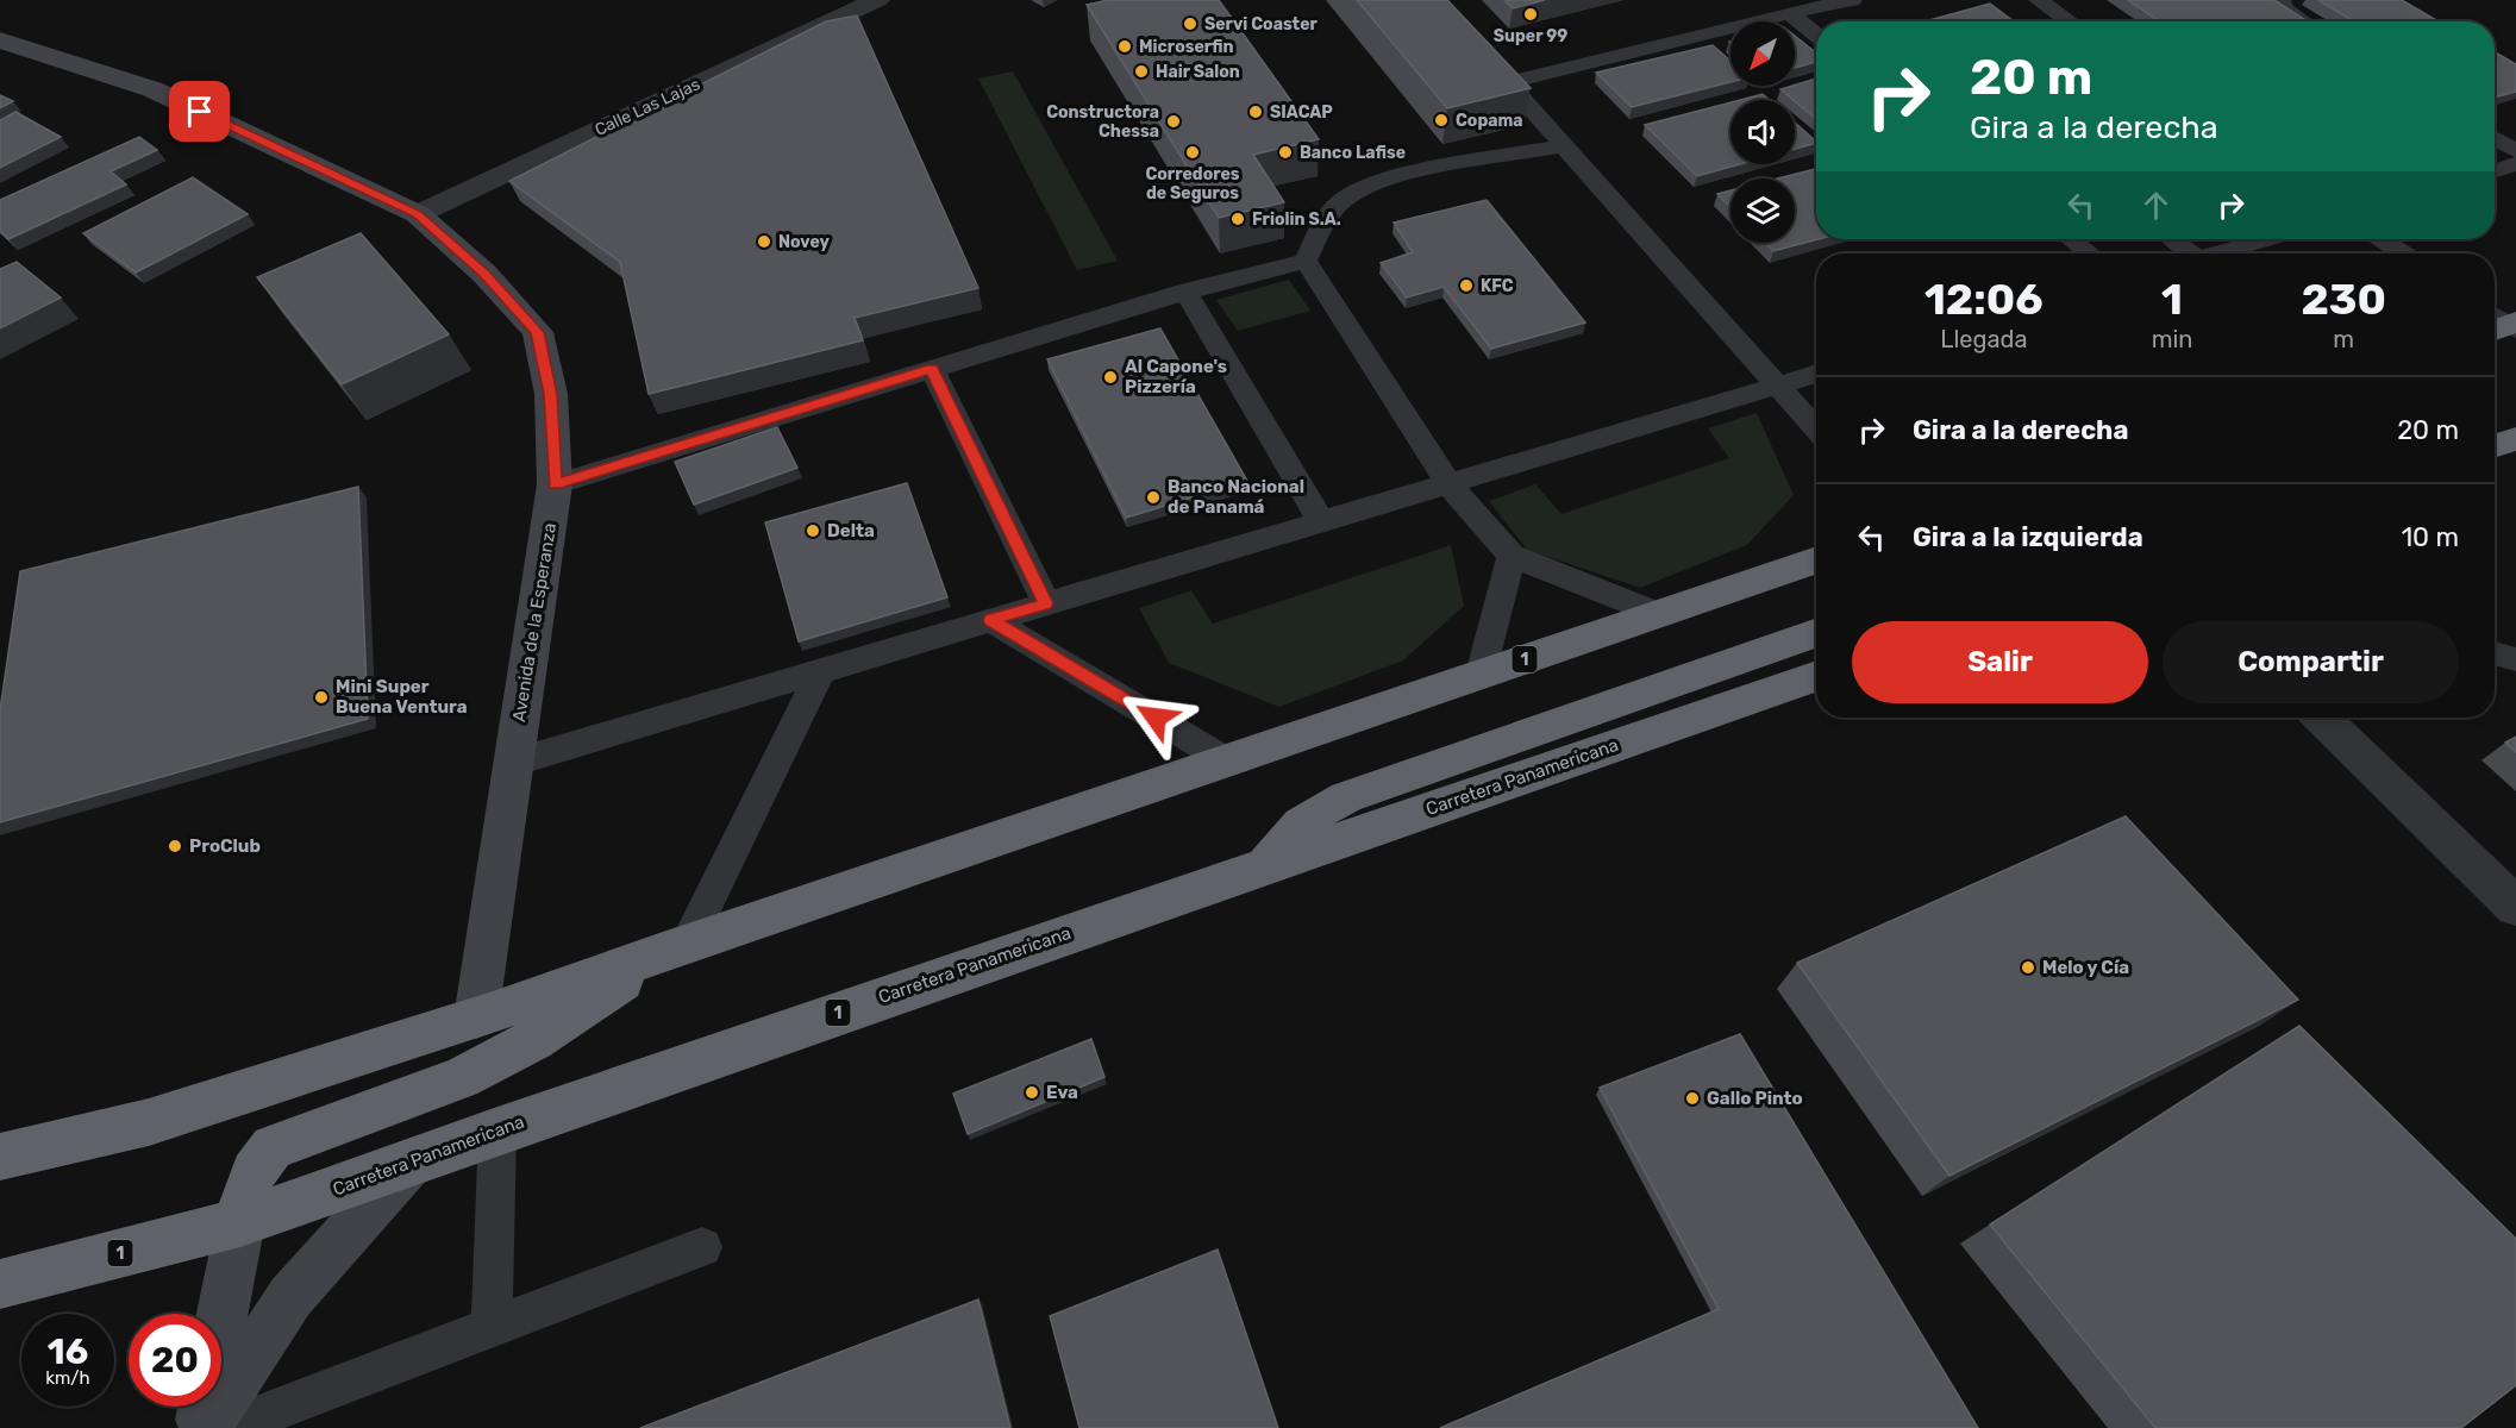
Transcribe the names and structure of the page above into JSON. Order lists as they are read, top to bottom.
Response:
{
  "streets": {
    "highway": ["1", "Carretera Panamericana"],
    "street": ["Calle Las Lajas", "Avenida de la Esperanza"]
  },
  "crossings": [
    ["Calle Las Lajas", "Avenida de la Esperanza"],
    ["Avenida de la Esperanza", "1"]
  ],
  "places": [
    "Super 99",
    "Servi Coaster",
    "Microserfin",
    "Hair Salon",
    "SIACAP",
    "Copama",
    "Constructora Chessa",
    "Corredores de Seguros",
    "Banco Lafise",
    "Friolin S.A.",
    "Novey",
    "KFC",
    "Al Capone's Pizzería",
    "Banco Nacional de Panamá",
    "Delta",
    "Mini Super Buena Ventura",
    "ProClub",
    "Melo y Cía",
    "Eva",
    "Gallo Pinto"
  ],
  "north": "bottom left",
  "page": {
    "turn": ["20 m", "Gira a la derecha"],
    "eta": [
      "12:06",
      "Llegada",
      "1",
      "min",
      "230",
      "m"
    ],
    "list": [
      {
        "name": "Gira a la derecha",
        "value": "20 m"
      },
      {
        "name": "Gira a la izquierda",
        "value": "10 m"
      }
    ],
    "buttons": ["Salir", "Compartir"],
    "speed": "16 km/h",
    "limit": "20"
  }
}
